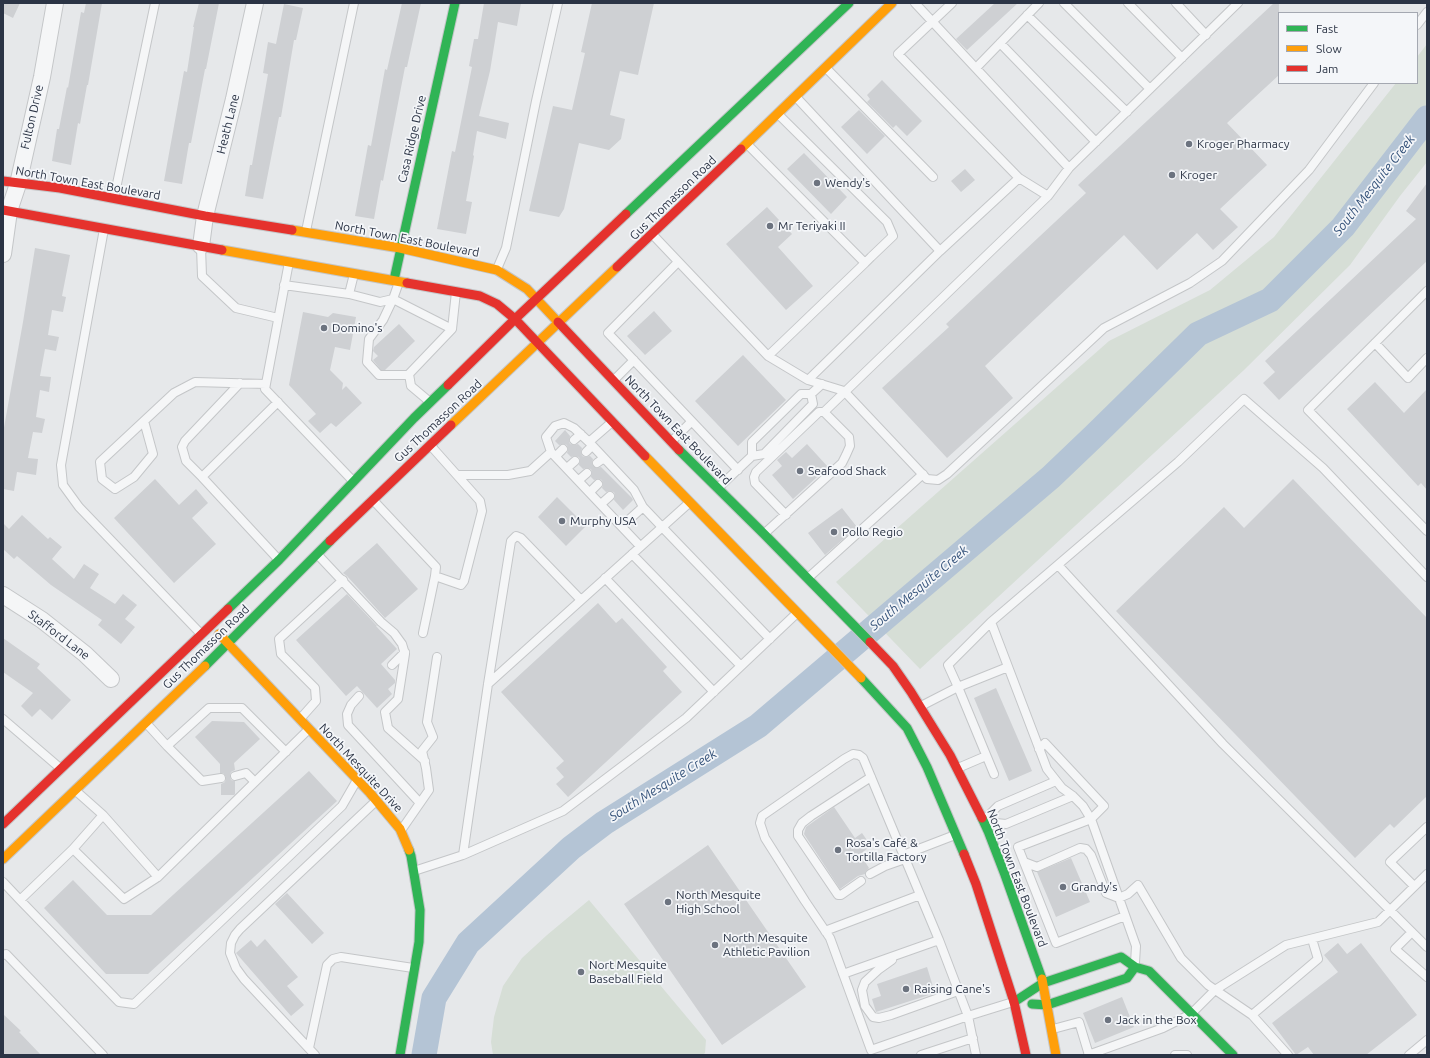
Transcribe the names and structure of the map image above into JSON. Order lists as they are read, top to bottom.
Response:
{
  "streets": {
    "main road": [
      "Casa Ridge Drive",
      "North Town East Boulevard",
      "Gus Thomasson Road",
      "North Mesquite Drive"
    ],
    "street": ["Fulton Drive", "Heath Lane", "Stafford Lane"]
  },
  "crossings": [
    ["Fulton Drive", "North Town East Boulevard"],
    ["Heath Lane", "North Town East Boulevard"],
    ["Casa Ridge Drive", "North Town East Boulevard"],
    ["North Town East Boulevard", "Gus Thomasson Road"],
    ["Gus Thomasson Road", "North Mesquite Drive"]
  ],
  "water": ["South Mesquite Creek"],
  "places": [
    "Kroger Pharmacy",
    "Kroger",
    "Wendy's",
    "Mr Teriyaki II",
    "Domino's",
    "Seafood Shack",
    "Murphy USA",
    "Pollo Regio",
    "Rosa's Café & Tortilla Factory",
    "Grandy's",
    "North Mesquite High School",
    "North Mesquite Athletic Pavilion",
    "Nort Mesquite Baseball Field",
    "Raising Cane's",
    "Jack in the Box"
  ],
  "legend": ["Fast", "Slow", "Jam"]
}
